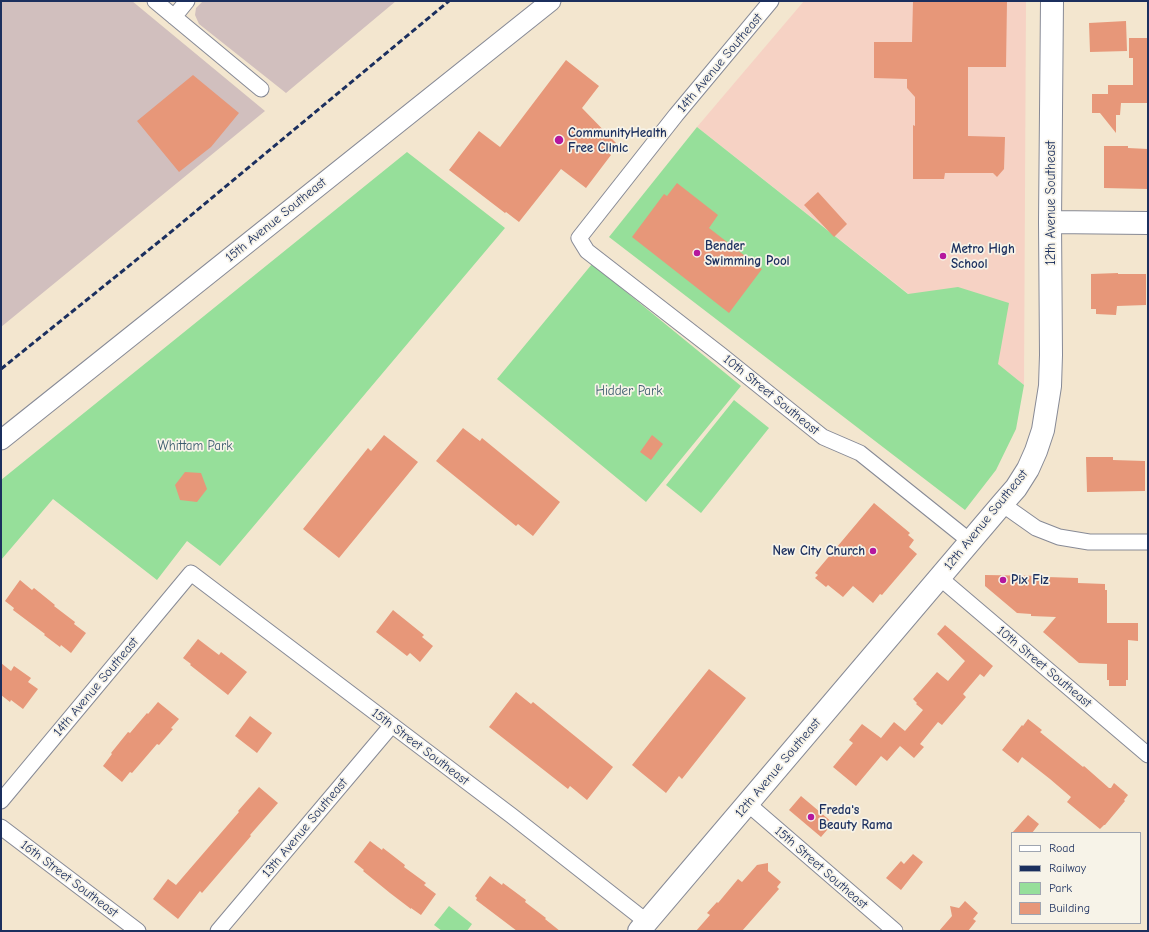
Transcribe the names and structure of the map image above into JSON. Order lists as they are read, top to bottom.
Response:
{
  "streets": {
    "main road": ["12th Avenue Southeast"],
    "street": [
      "14th Avenue Southeast",
      "15th Avenue Southeast",
      "10th Street Southeast",
      "15th Street Southeast",
      "13th Avenue Southeast",
      "16th Street Southeast"
    ]
  },
  "crossings": [
    ["14th Avenue Southeast", "10th Street Southeast"],
    ["14th Avenue Southeast", "15th Street Southeast"],
    ["12th Avenue Southeast", "10th Street Southeast"],
    ["12th Avenue Southeast", "15th Street Southeast"],
    ["15th Street Southeast", "13th Avenue Southeast"]
  ],
  "parks": ["Hidder Park", "Whittam Park"],
  "places": [
    "CommunityHealth Free Clinic",
    "Bender Swimming Pool",
    "Metro High School",
    "New City Church",
    "Pix Fiz",
    "Freda's Beauty Rama"
  ],
  "legend": [
    "Road",
    "Railway",
    "Park",
    "Building"
  ]
}
